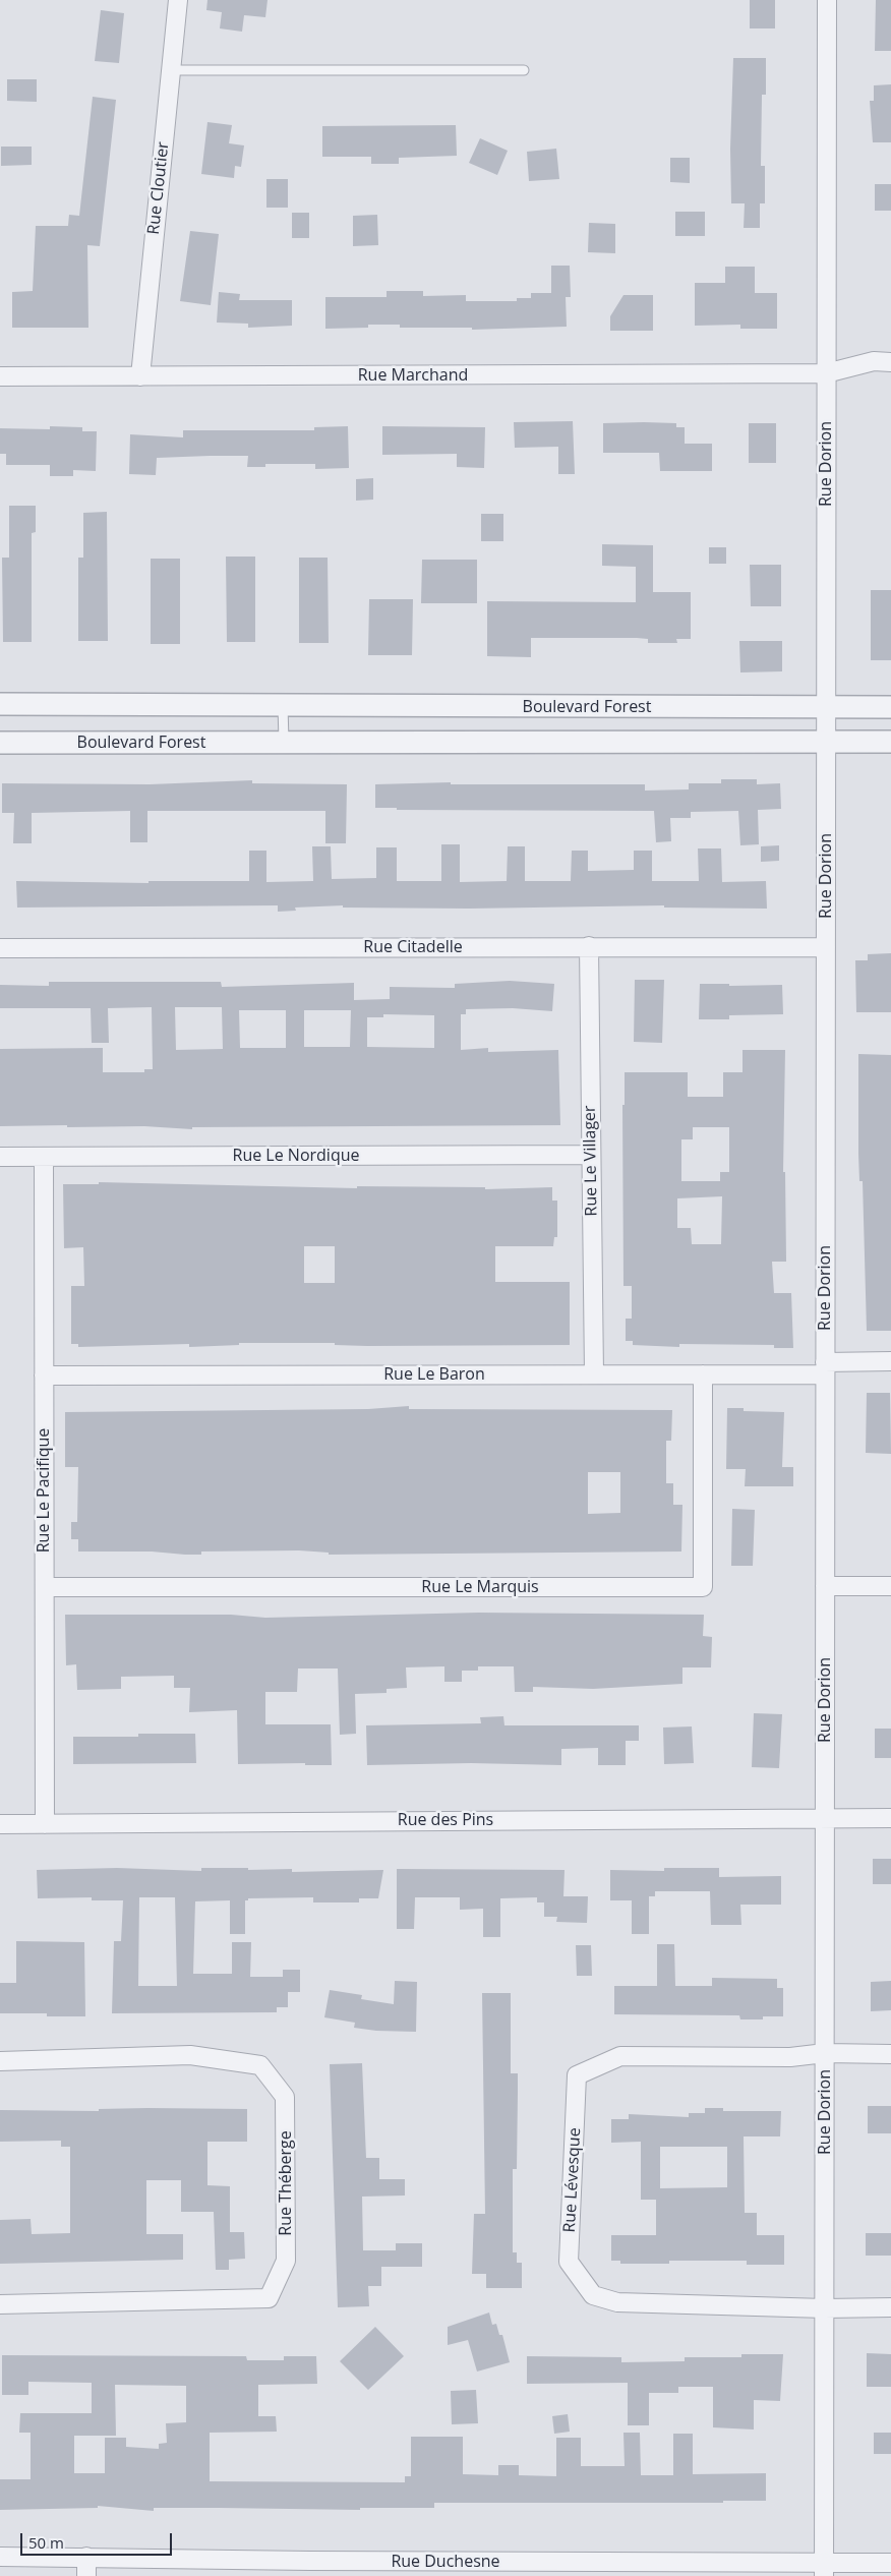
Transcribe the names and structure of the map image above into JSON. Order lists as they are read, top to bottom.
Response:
{
  "streets": {
    "street": [
      "Rue Cloutier",
      "Rue Marchand",
      "Rue Dorion",
      "Boulevard Forest",
      "Rue Citadelle",
      "Rue Le Nordique",
      "Rue Le Villager",
      "Rue Le Baron",
      "Rue Le Pacifique",
      "Rue Le Marquis",
      "Rue des Pins",
      "Rue Lévesque",
      "Rue Théberge",
      "Rue Duchesne"
    ]
  },
  "crossings": [
    ["Rue Cloutier", "Rue Marchand"],
    ["Rue Marchand", "Rue Dorion"],
    ["Rue Dorion", "Boulevard Forest"],
    ["Rue Dorion", "Rue Citadelle"],
    ["Rue Dorion", "Rue Le Baron"],
    ["Rue Dorion", "Rue des Pins"],
    ["Rue Dorion", "Rue Lévesque"],
    ["Rue Dorion", "Rue Duchesne"],
    ["Rue Citadelle", "Rue Le Villager"],
    ["Rue Le Nordique", "Rue Le Villager"],
    ["Rue Le Nordique", "Rue Le Pacifique"],
    ["Rue Le Villager", "Rue Le Baron"],
    ["Rue Le Baron", "Rue Le Pacifique"],
    ["Rue Le Baron", "Rue Le Marquis"],
    ["Rue Le Pacifique", "Rue Le Marquis"],
    ["Rue Le Pacifique", "Rue des Pins"]
  ],
  "scale_bar": "50 m"
}
